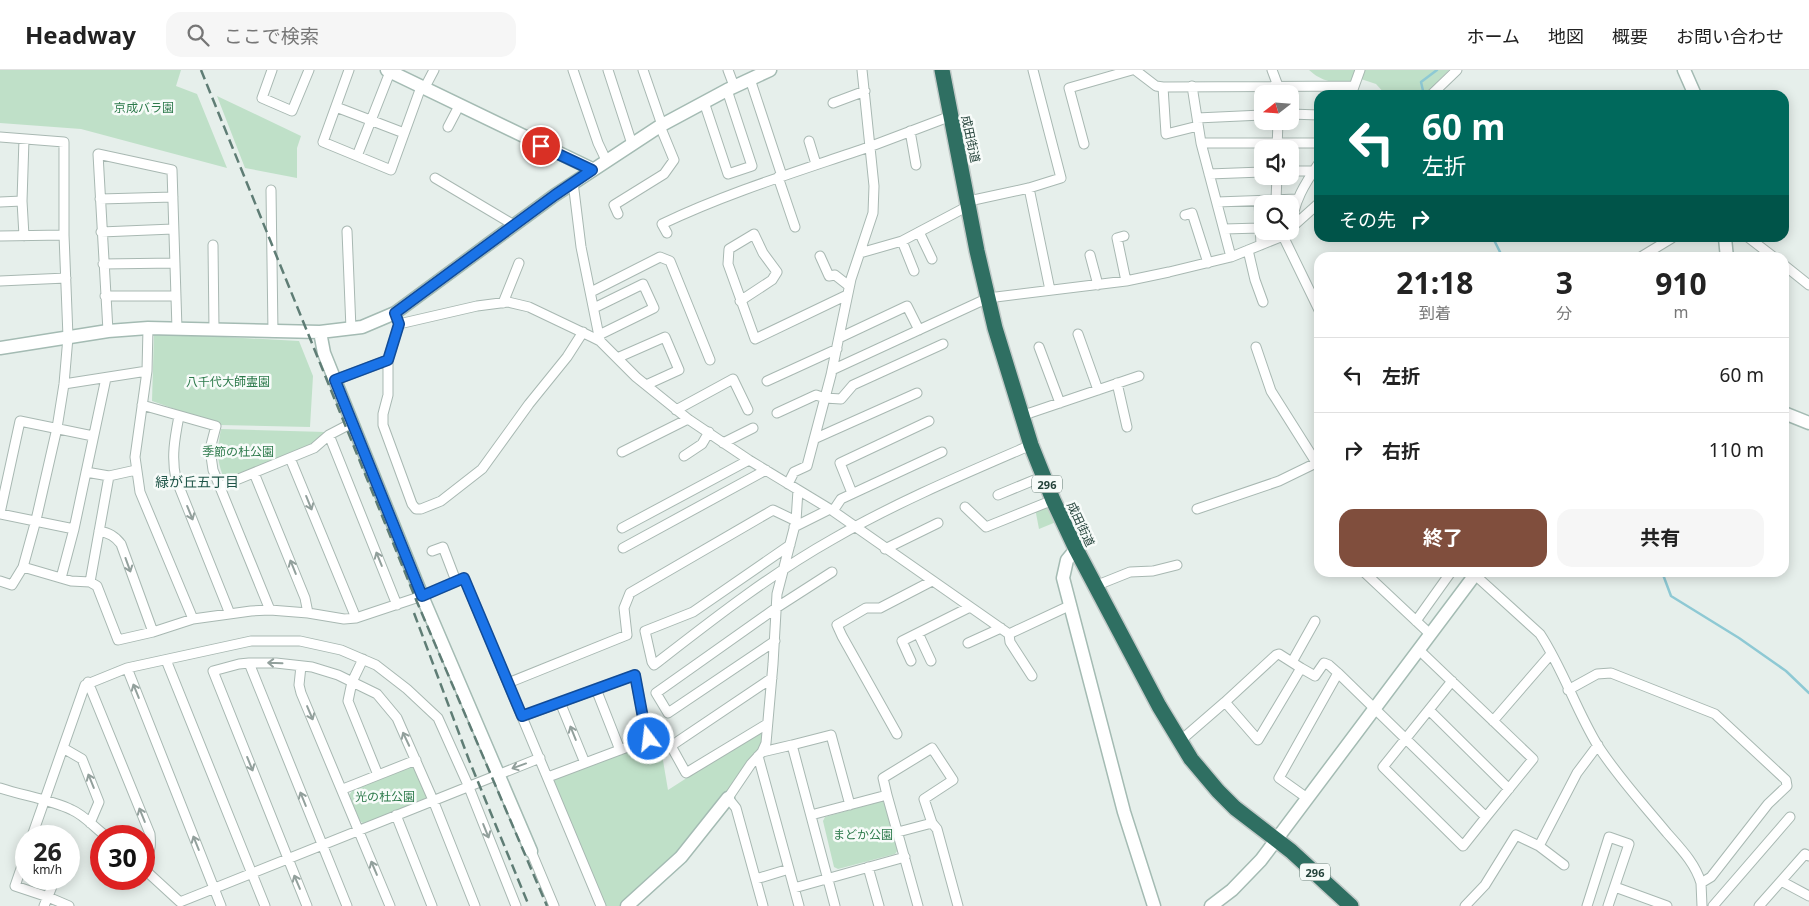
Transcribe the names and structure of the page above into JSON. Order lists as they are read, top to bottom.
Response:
{
  "streets": {
    "highway": ["成田街道", "296"]
  },
  "districts": ["緑が丘五丁目"],
  "parks": [
    "京成バラ園",
    "八千代大師霊園",
    "季節の杜公園",
    "光の杜公園",
    "まどか公園"
  ],
  "north": "left",
  "page": {
    "header": "Headway",
    "search": "ここで検索",
    "nav": [
      "ホーム",
      "地図",
      "概要",
      "お問い合わせ"
    ],
    "turn": ["60 m", "左折"],
    "then": "その先",
    "eta": [
      "21:18",
      "到着",
      "3",
      "分",
      "910",
      "m"
    ],
    "list": [
      {
        "name": "左折",
        "value": "60 m"
      },
      {
        "name": "右折",
        "value": "110 m"
      }
    ],
    "buttons": ["終了", "共有"],
    "speed": "26 km/h",
    "limit": "30"
  }
}
